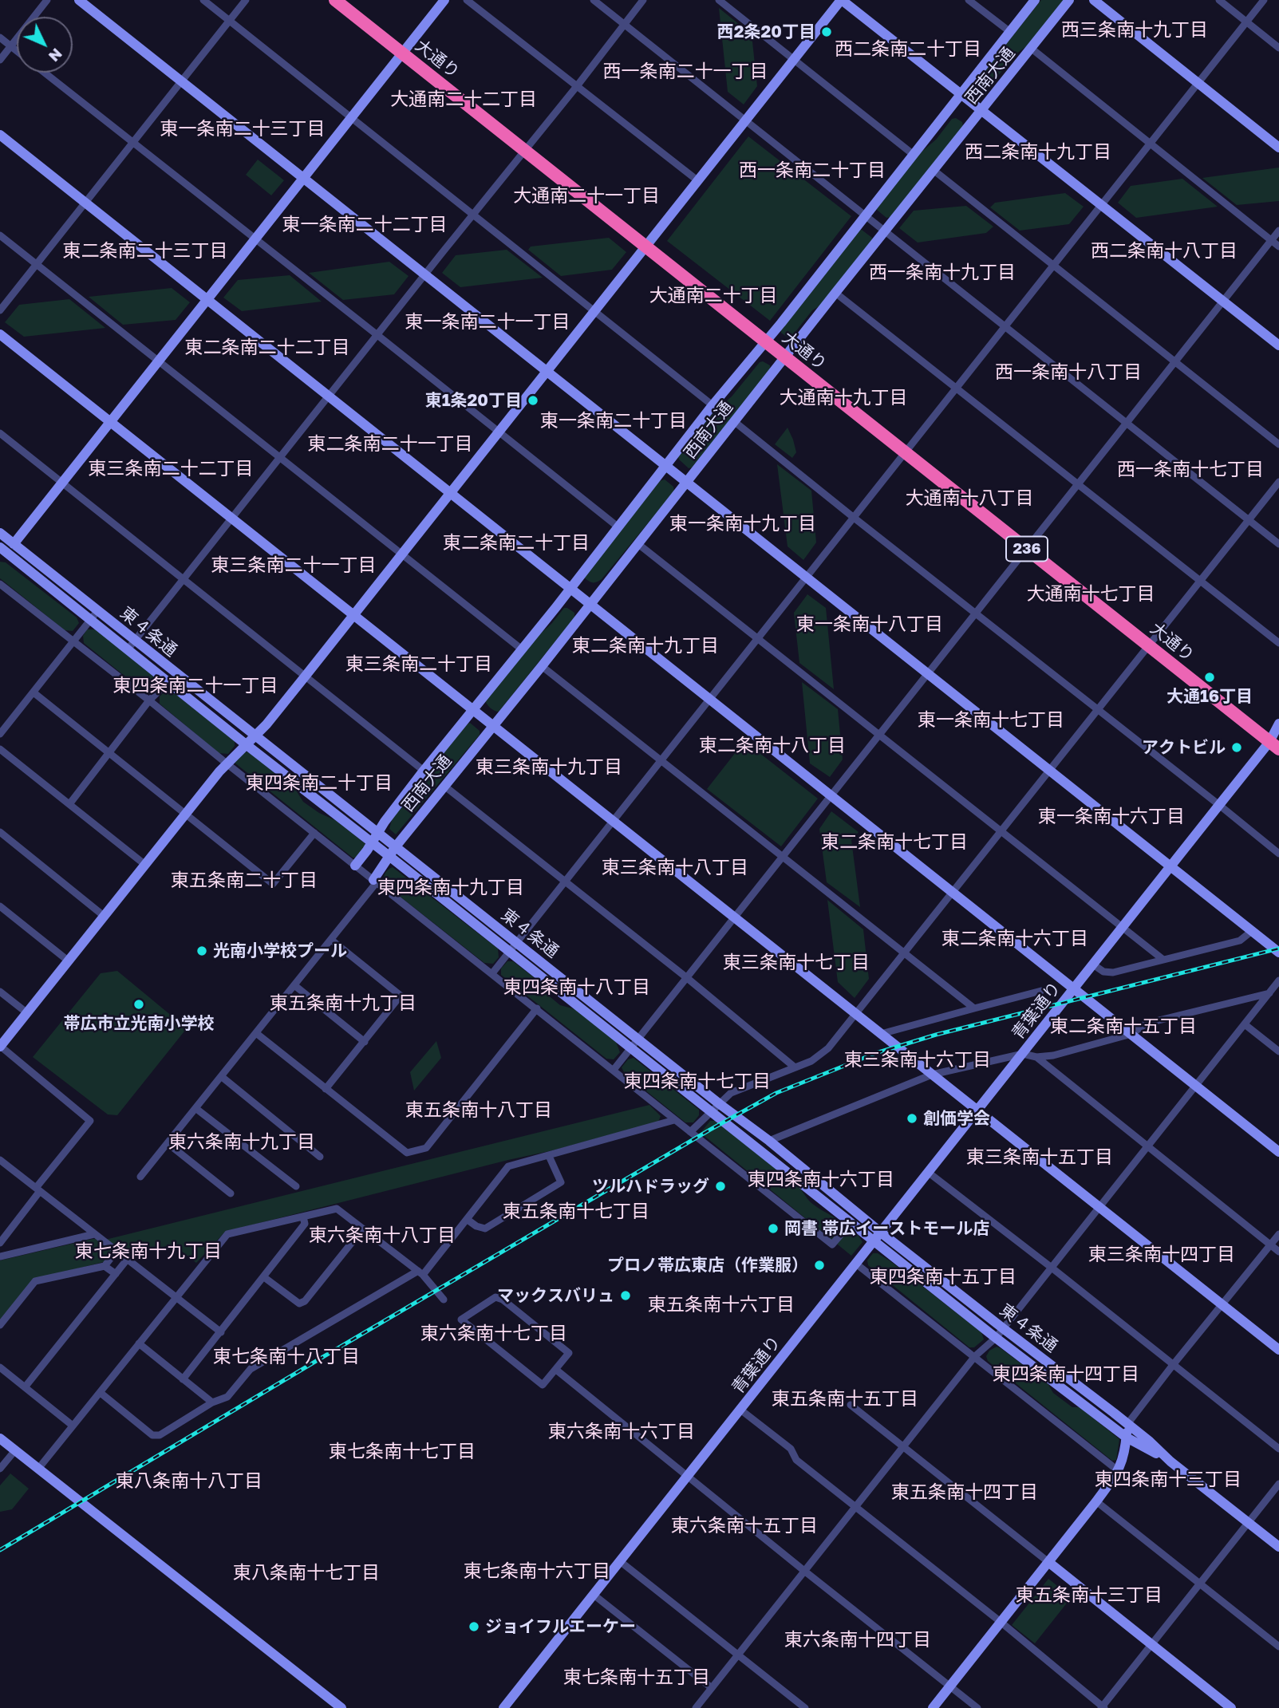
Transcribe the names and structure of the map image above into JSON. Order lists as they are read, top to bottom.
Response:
{
  "streets": {
    "highway": ["大通り", "236"],
    "street": ["西南大通", "東４条通", "青葉通り"]
  },
  "crossings": [
    ["大通り", "西南大通"],
    ["大通り", "青葉通り"],
    ["西南大通", "東４条通"],
    ["東４条通", "青葉通り"]
  ],
  "districts": [
    "西三条南十九丁目",
    "西二条南二十丁目",
    "西一条南二十一丁目",
    "大通南二十二丁目",
    "東一条南二十三丁目",
    "西二条南十九丁目",
    "西一条南二十丁目",
    "大通南二十一丁目",
    "東一条南二十二丁目",
    "東二条南二十三丁目",
    "西二条南十八丁目",
    "西一条南十九丁目",
    "大通南二十丁目",
    "東一条南二十一丁目",
    "東二条南二十二丁目",
    "西一条南十八丁目",
    "大通南十九丁目",
    "東一条南二十丁目",
    "東二条南二十一丁目",
    "東三条南二十二丁目",
    "西一条南十七丁目",
    "大通南十八丁目",
    "東一条南十九丁目",
    "東二条南二十丁目",
    "東三条南二十一丁目",
    "大通南十七丁目",
    "東一条南十八丁目",
    "東二条南十九丁目",
    "東三条南二十丁目",
    "東四条南二十一丁目",
    "東一条南十七丁目",
    "東二条南十八丁目",
    "東三条南十九丁目",
    "東四条南二十丁目",
    "東一条南十六丁目",
    "東二条南十七丁目",
    "東三条南十八丁目",
    "東五条南二十丁目",
    "東四条南十九丁目",
    "東二条南十六丁目",
    "東三条南十七丁目",
    "東四条南十八丁目",
    "東五条南十九丁目",
    "東二条南十五丁目",
    "東三条南十六丁目",
    "東四条南十七丁目",
    "東五条南十八丁目",
    "東六条南十九丁目",
    "東三条南十五丁目",
    "東四条南十六丁目",
    "東五条南十七丁目",
    "東六条南十八丁目",
    "東七条南十九丁目",
    "東三条南十四丁目",
    "東四条南十五丁目",
    "東五条南十六丁目",
    "東六条南十七丁目",
    "東七条南十八丁目",
    "東四条南十四丁目",
    "東五条南十五丁目",
    "東六条南十六丁目",
    "東七条南十七丁目",
    "東四条南十三丁目",
    "東八条南十八丁目",
    "東五条南十四丁目",
    "東六条南十五丁目",
    "東七条南十六丁目",
    "東八条南十七丁目",
    "東五条南十三丁目",
    "東六条南十四丁目",
    "東七条南十五丁目"
  ],
  "places": [
    "西2条20丁目",
    "東1条20丁目",
    "大通16丁目",
    "アクトビル",
    "光南小学校プール",
    "帯広市立光南小学校",
    "創価学会",
    "ツルハドラッグ",
    "岡書 帯広イーストモール店",
    "プロノ帯広東店（作業服）",
    "マックスバリュ",
    "ジョイフルエーケー"
  ],
  "north": "bottom right"
}
